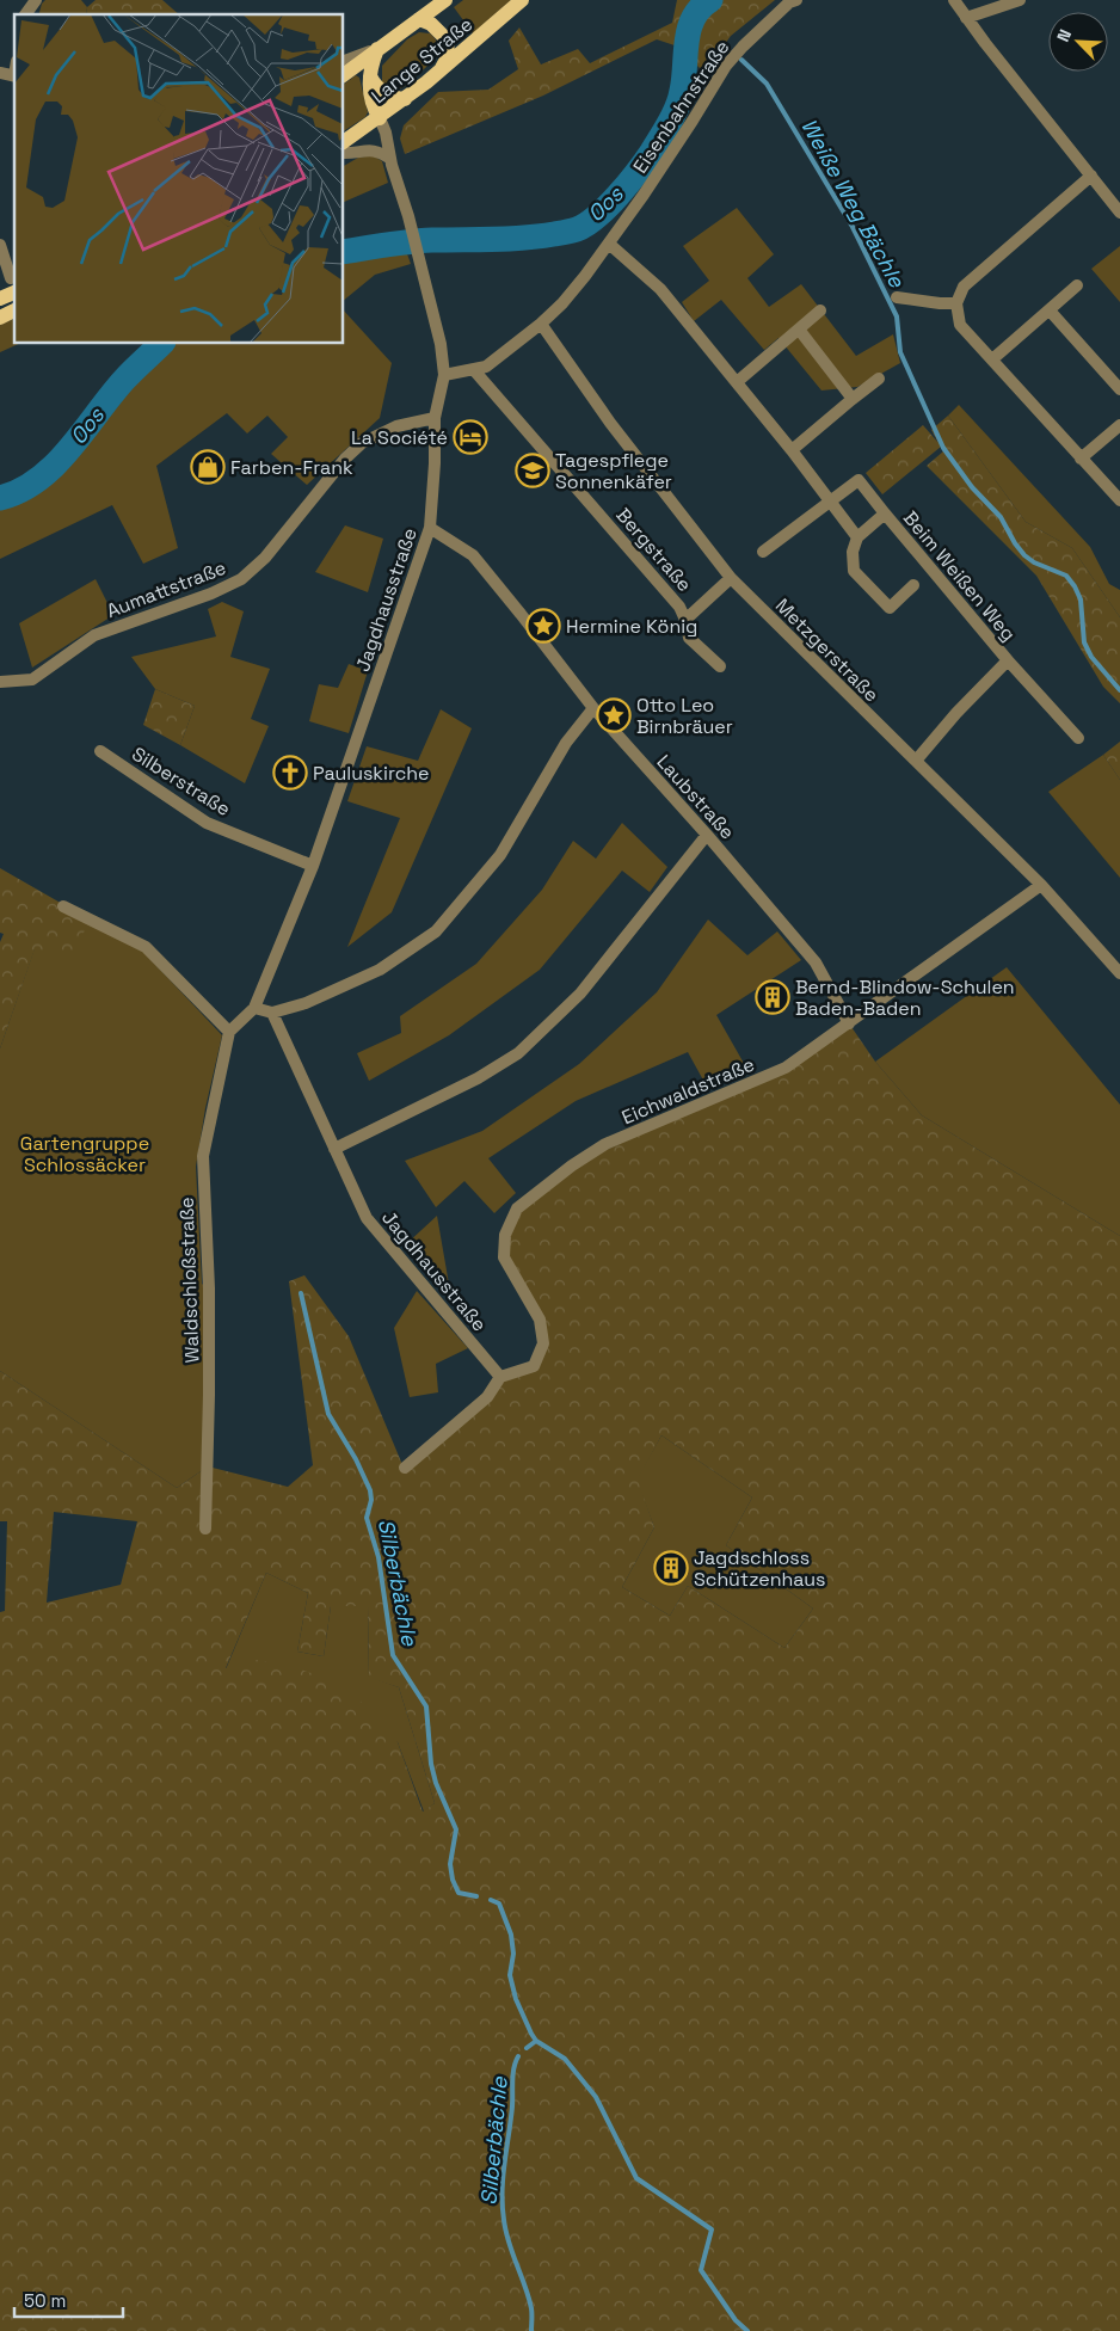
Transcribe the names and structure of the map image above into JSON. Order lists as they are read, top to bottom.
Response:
{
  "streets": {
    "main road": ["Lange Straße"],
    "street": [
      "Eisenbahnstraße",
      "Bergstraße",
      "Beim Weißen Weg",
      "Aumattstraße",
      "Jagdhausstraße",
      "Metzgerstraße",
      "Silberstraße",
      "Laubstraße",
      "Eichwaldstraße",
      "Waldschloßstraße"
    ]
  },
  "crossings": [
    ["Lange Straße", "Jagdhausstraße"],
    ["Eisenbahnstraße", "Bergstraße"],
    ["Eisenbahnstraße", "Jagdhausstraße"],
    ["Eisenbahnstraße", "Metzgerstraße"],
    ["Bergstraße", "Metzgerstraße"],
    ["Beim Weißen Weg", "Metzgerstraße"],
    ["Aumattstraße", "Jagdhausstraße"],
    ["Jagdhausstraße", "Silberstraße"],
    ["Jagdhausstraße", "Laubstraße"],
    ["Jagdhausstraße", "Eichwaldstraße"],
    ["Jagdhausstraße", "Waldschloßstraße"],
    ["Metzgerstraße", "Eichwaldstraße"],
    ["Laubstraße", "Eichwaldstraße"]
  ],
  "water": ["Weiße Weg Bächle", "Oos", "Silberbächle"],
  "parks": ["Gartengruppe Schlossäcker"],
  "places": {
    "hotel": ["La Société"],
    "shop": ["Farben-Frank"],
    "school or university": ["Tagespflege Sonnenkäfer"],
    "place": ["Hermine König", "Otto Leo Birnbräuer"],
    "church": ["Pauluskirche"],
    "building": ["Bernd-Blindow-Schulen Baden-Baden", "Jagdschloss Schützenhaus"]
  },
  "scale_bar": "50 m",
  "north": "top left"
}
